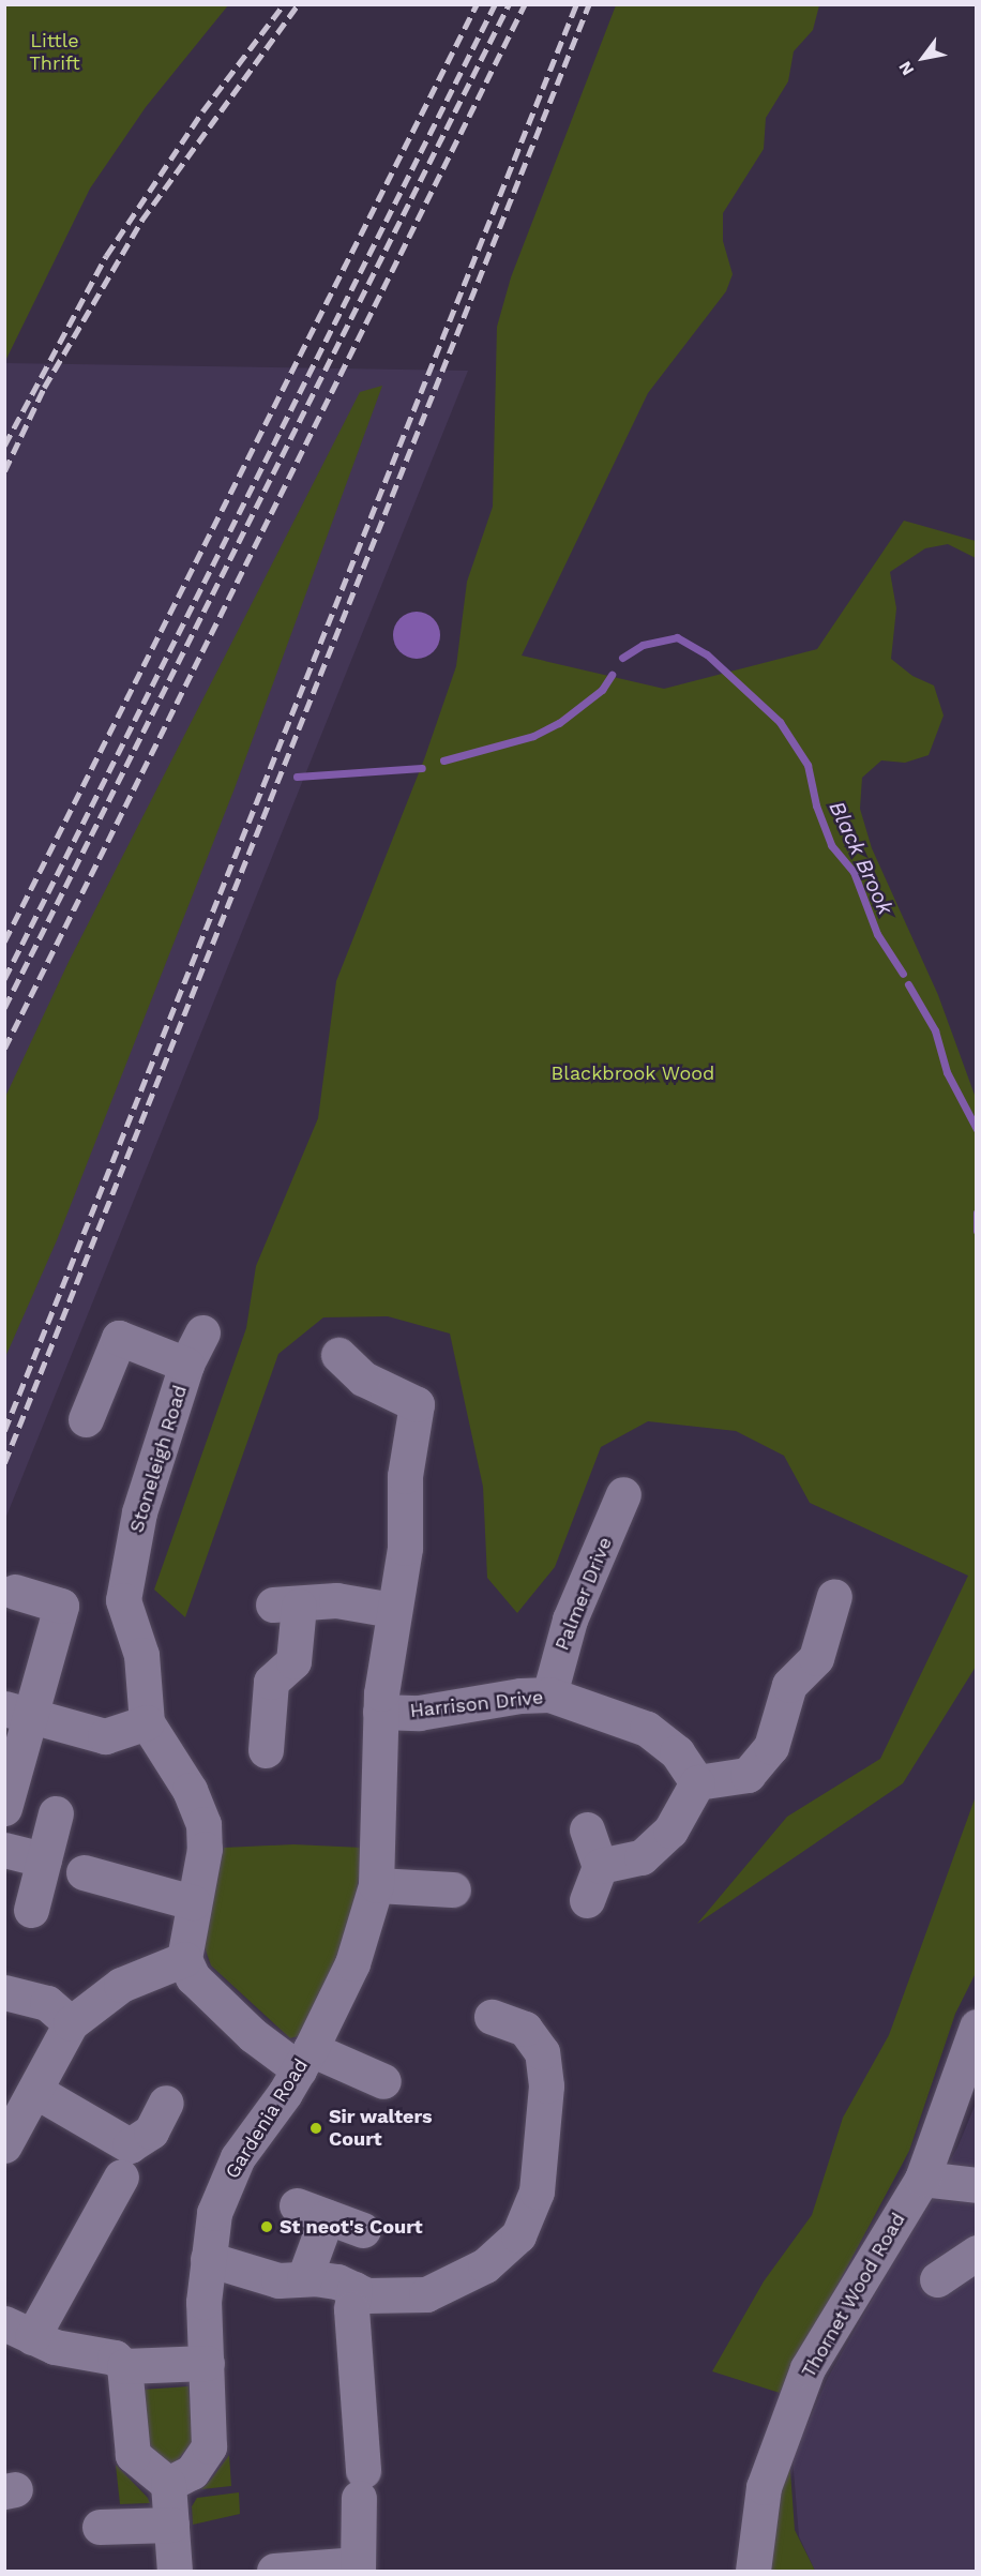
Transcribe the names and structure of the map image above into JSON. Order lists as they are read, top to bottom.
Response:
{
  "streets": {
    "street": [
      "Stoneleigh Road",
      "Palmer Drive",
      "Harrison Drive",
      "Gardenia Road",
      "Thornet Wood Road"
    ]
  },
  "crossings": [
    ["Palmer Drive", "Harrison Drive"],
    ["Harrison Drive", "Gardenia Road"]
  ],
  "water": ["Black Brook"],
  "parks": ["Little Thrift", "Blackbrook Wood"],
  "places": ["Sir walters Court", "St neot's Court"],
  "north": "bottom left"
}
